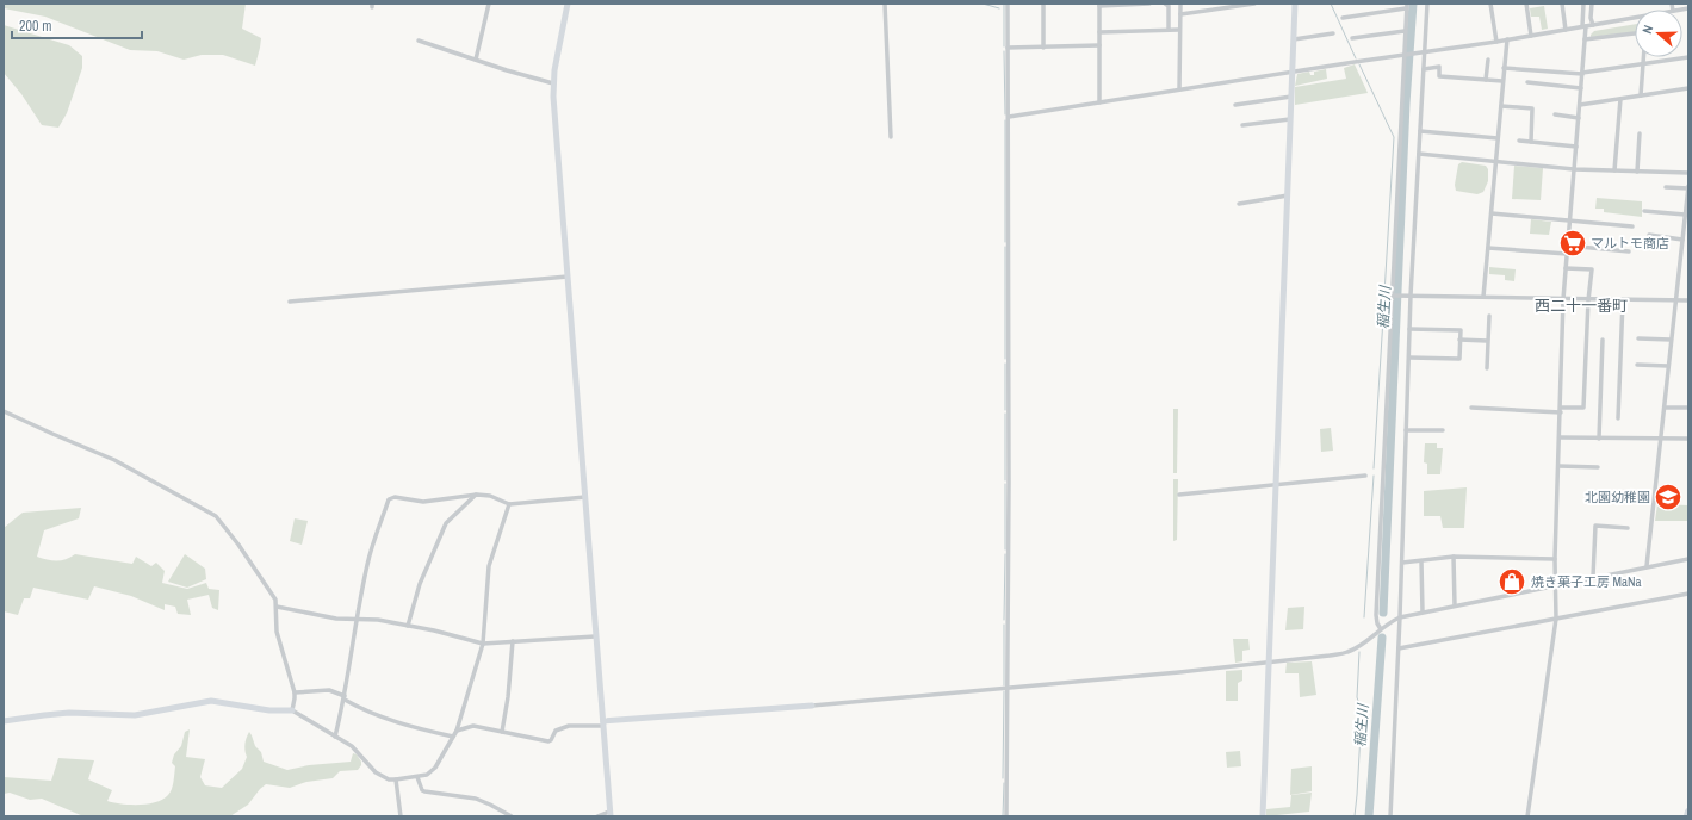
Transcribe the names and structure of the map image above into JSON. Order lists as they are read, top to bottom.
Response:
{
  "districts": ["西二十一番町"],
  "water": ["稲生川"],
  "places": {
    "supermarket": ["マルトモ商店"],
    "school or university": ["北園幼稚園"],
    "shop": ["焼き菓子工房 MaNa"]
  },
  "scale_bar": "200 m",
  "north": "left"
}
